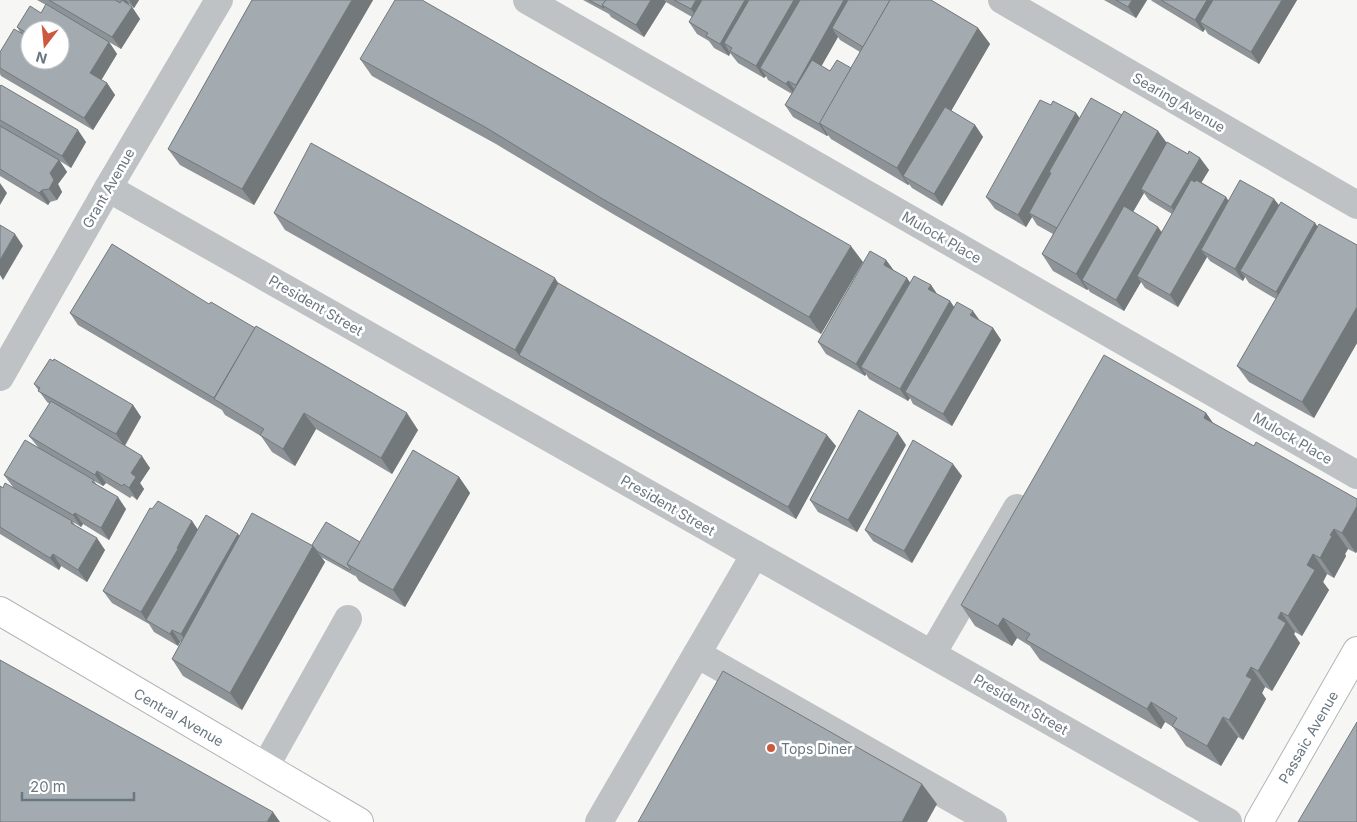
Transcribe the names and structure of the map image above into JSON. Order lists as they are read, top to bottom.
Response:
{
  "streets": {
    "main road": ["Central Avenue", "Passaic Avenue"],
    "street": [
      "Searing Avenue",
      "Grant Avenue",
      "Mulock Place",
      "President Street"
    ]
  },
  "crossings": [
    ["Grant Avenue", "President Street"]
  ],
  "places": ["Tops Diner"],
  "scale_bar": "20 m",
  "north": "bottom"
}
